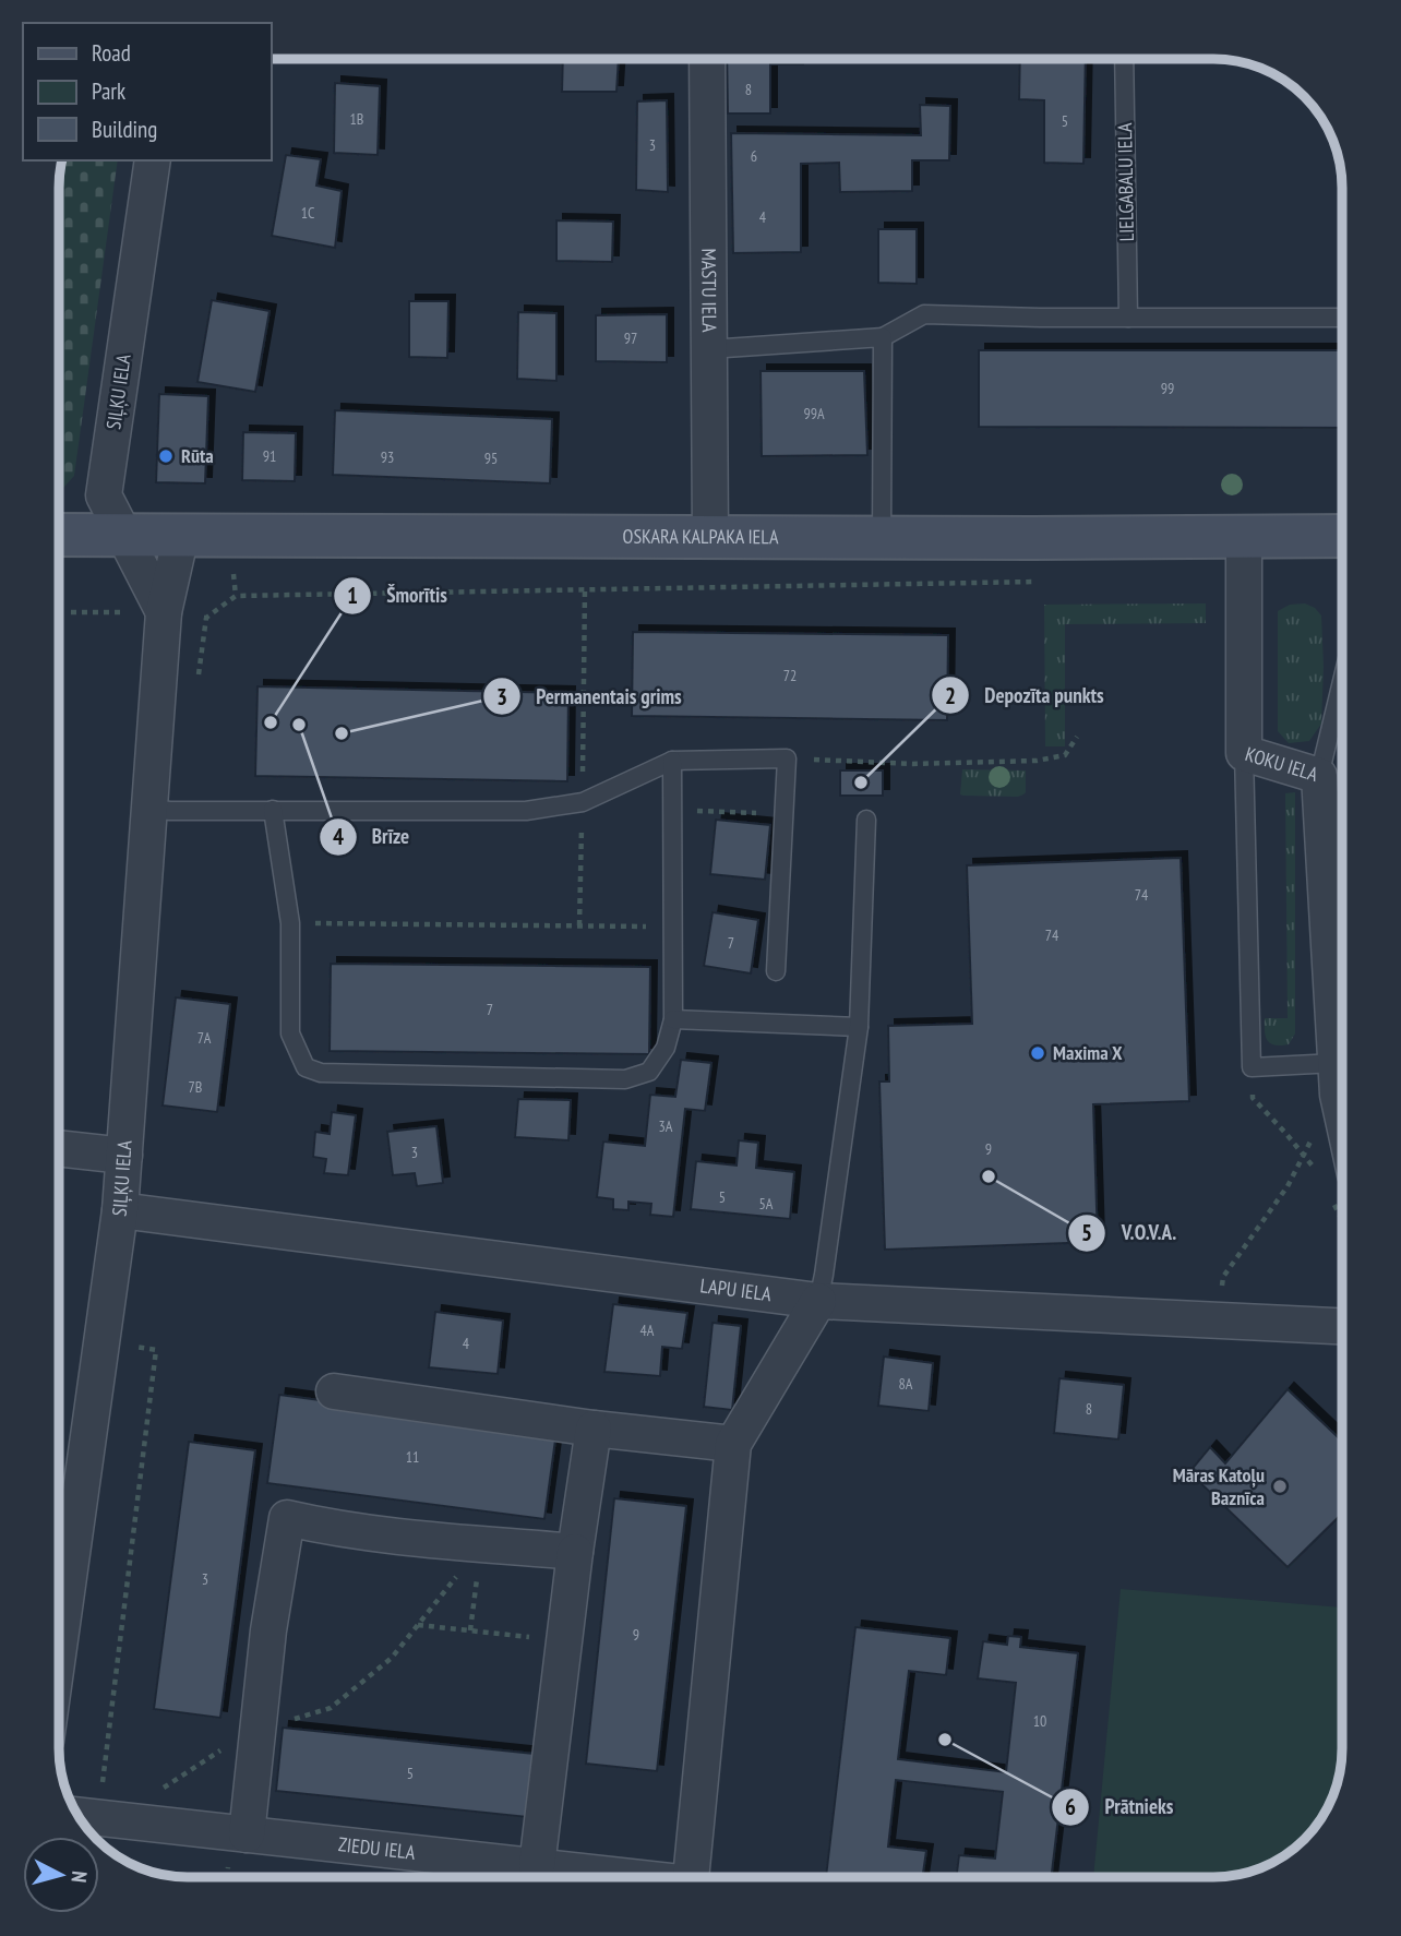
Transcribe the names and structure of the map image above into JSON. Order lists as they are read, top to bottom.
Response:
{
  "streets": {
    "main road": ["OSKARA KALPAKA IELA"],
    "street": [
      "MASTU IELA",
      "SIĻĶU IELA",
      "KOKU IELA",
      "LAPU IELA",
      "ZIEDU IELA"
    ],
    "lane": ["LIELGABALU IELA"]
  },
  "crossings": [
    ["MASTU IELA", "OSKARA KALPAKA IELA"],
    ["SIĻĶU IELA", "OSKARA KALPAKA IELA"],
    ["SIĻĶU IELA", "LAPU IELA"],
    ["OSKARA KALPAKA IELA", "KOKU IELA"]
  ],
  "places": [
    "Rūta",
    "Šmorītis",
    "Brīze",
    "Permanentais grims",
    "Depozīta punkts",
    "Maxima X",
    "V.O.V.A.",
    "Māras Katoļu Baznīca",
    "Prātnieks"
  ],
  "house_numbers": [
    "8",
    "1B",
    "5",
    "3",
    "6",
    "1C",
    "4",
    "97",
    "99",
    "99A",
    "91",
    "93",
    "95",
    "72",
    "74",
    "74",
    "7",
    "7",
    "7A",
    "7B",
    "3A",
    "9",
    "3",
    "5",
    "5A",
    "4A",
    "4",
    "8A",
    "8",
    "11",
    "3",
    "9",
    "10",
    "5"
  ],
  "legend": ["Road", "Park", "Building"],
  "north": "right"
}
